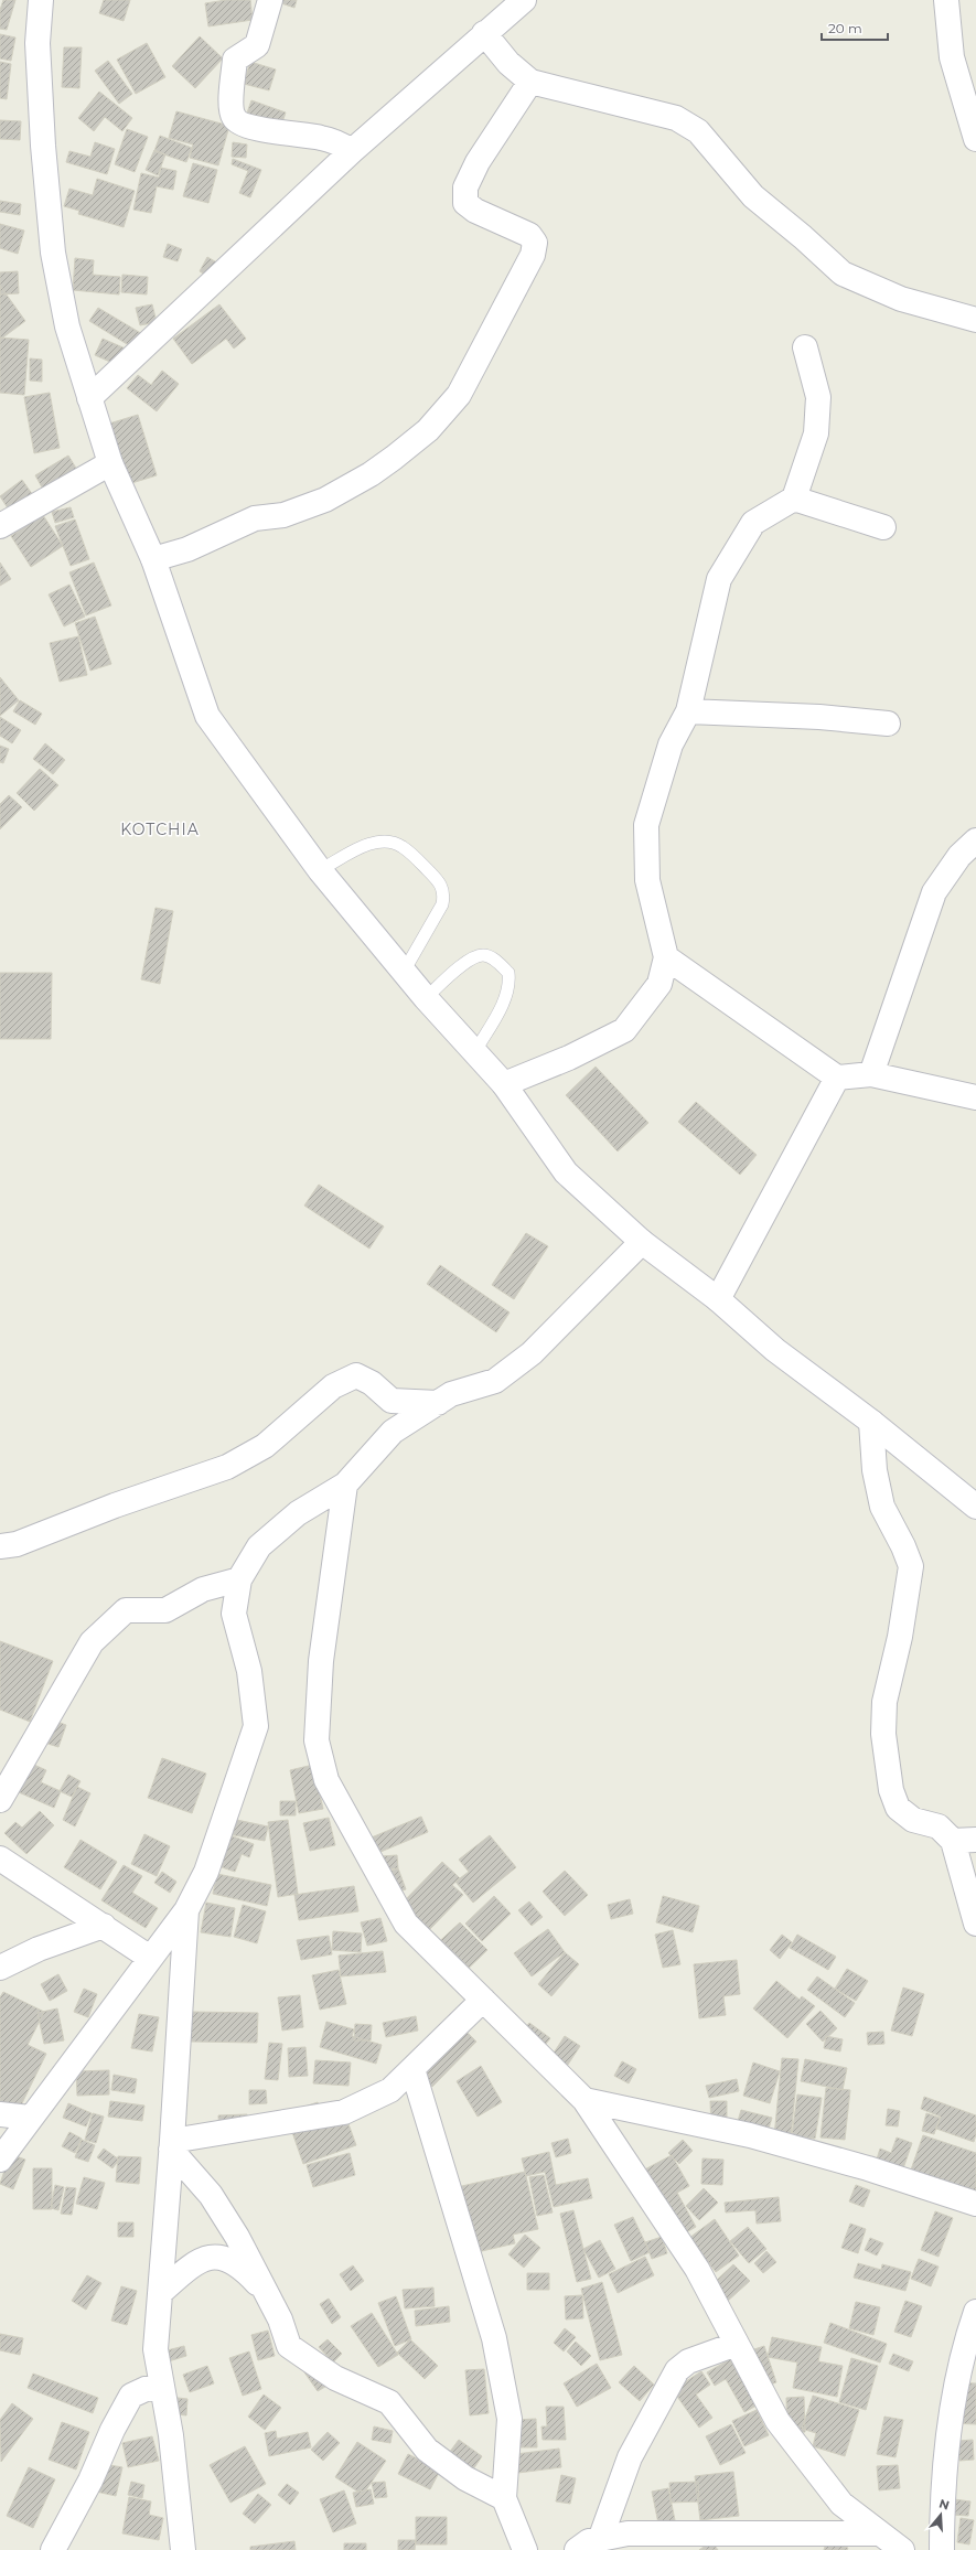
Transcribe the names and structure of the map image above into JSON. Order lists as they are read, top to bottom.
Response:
{
  "districts": ["KOTCHIA"],
  "scale_bar": "20 m",
  "north": "top"
}
